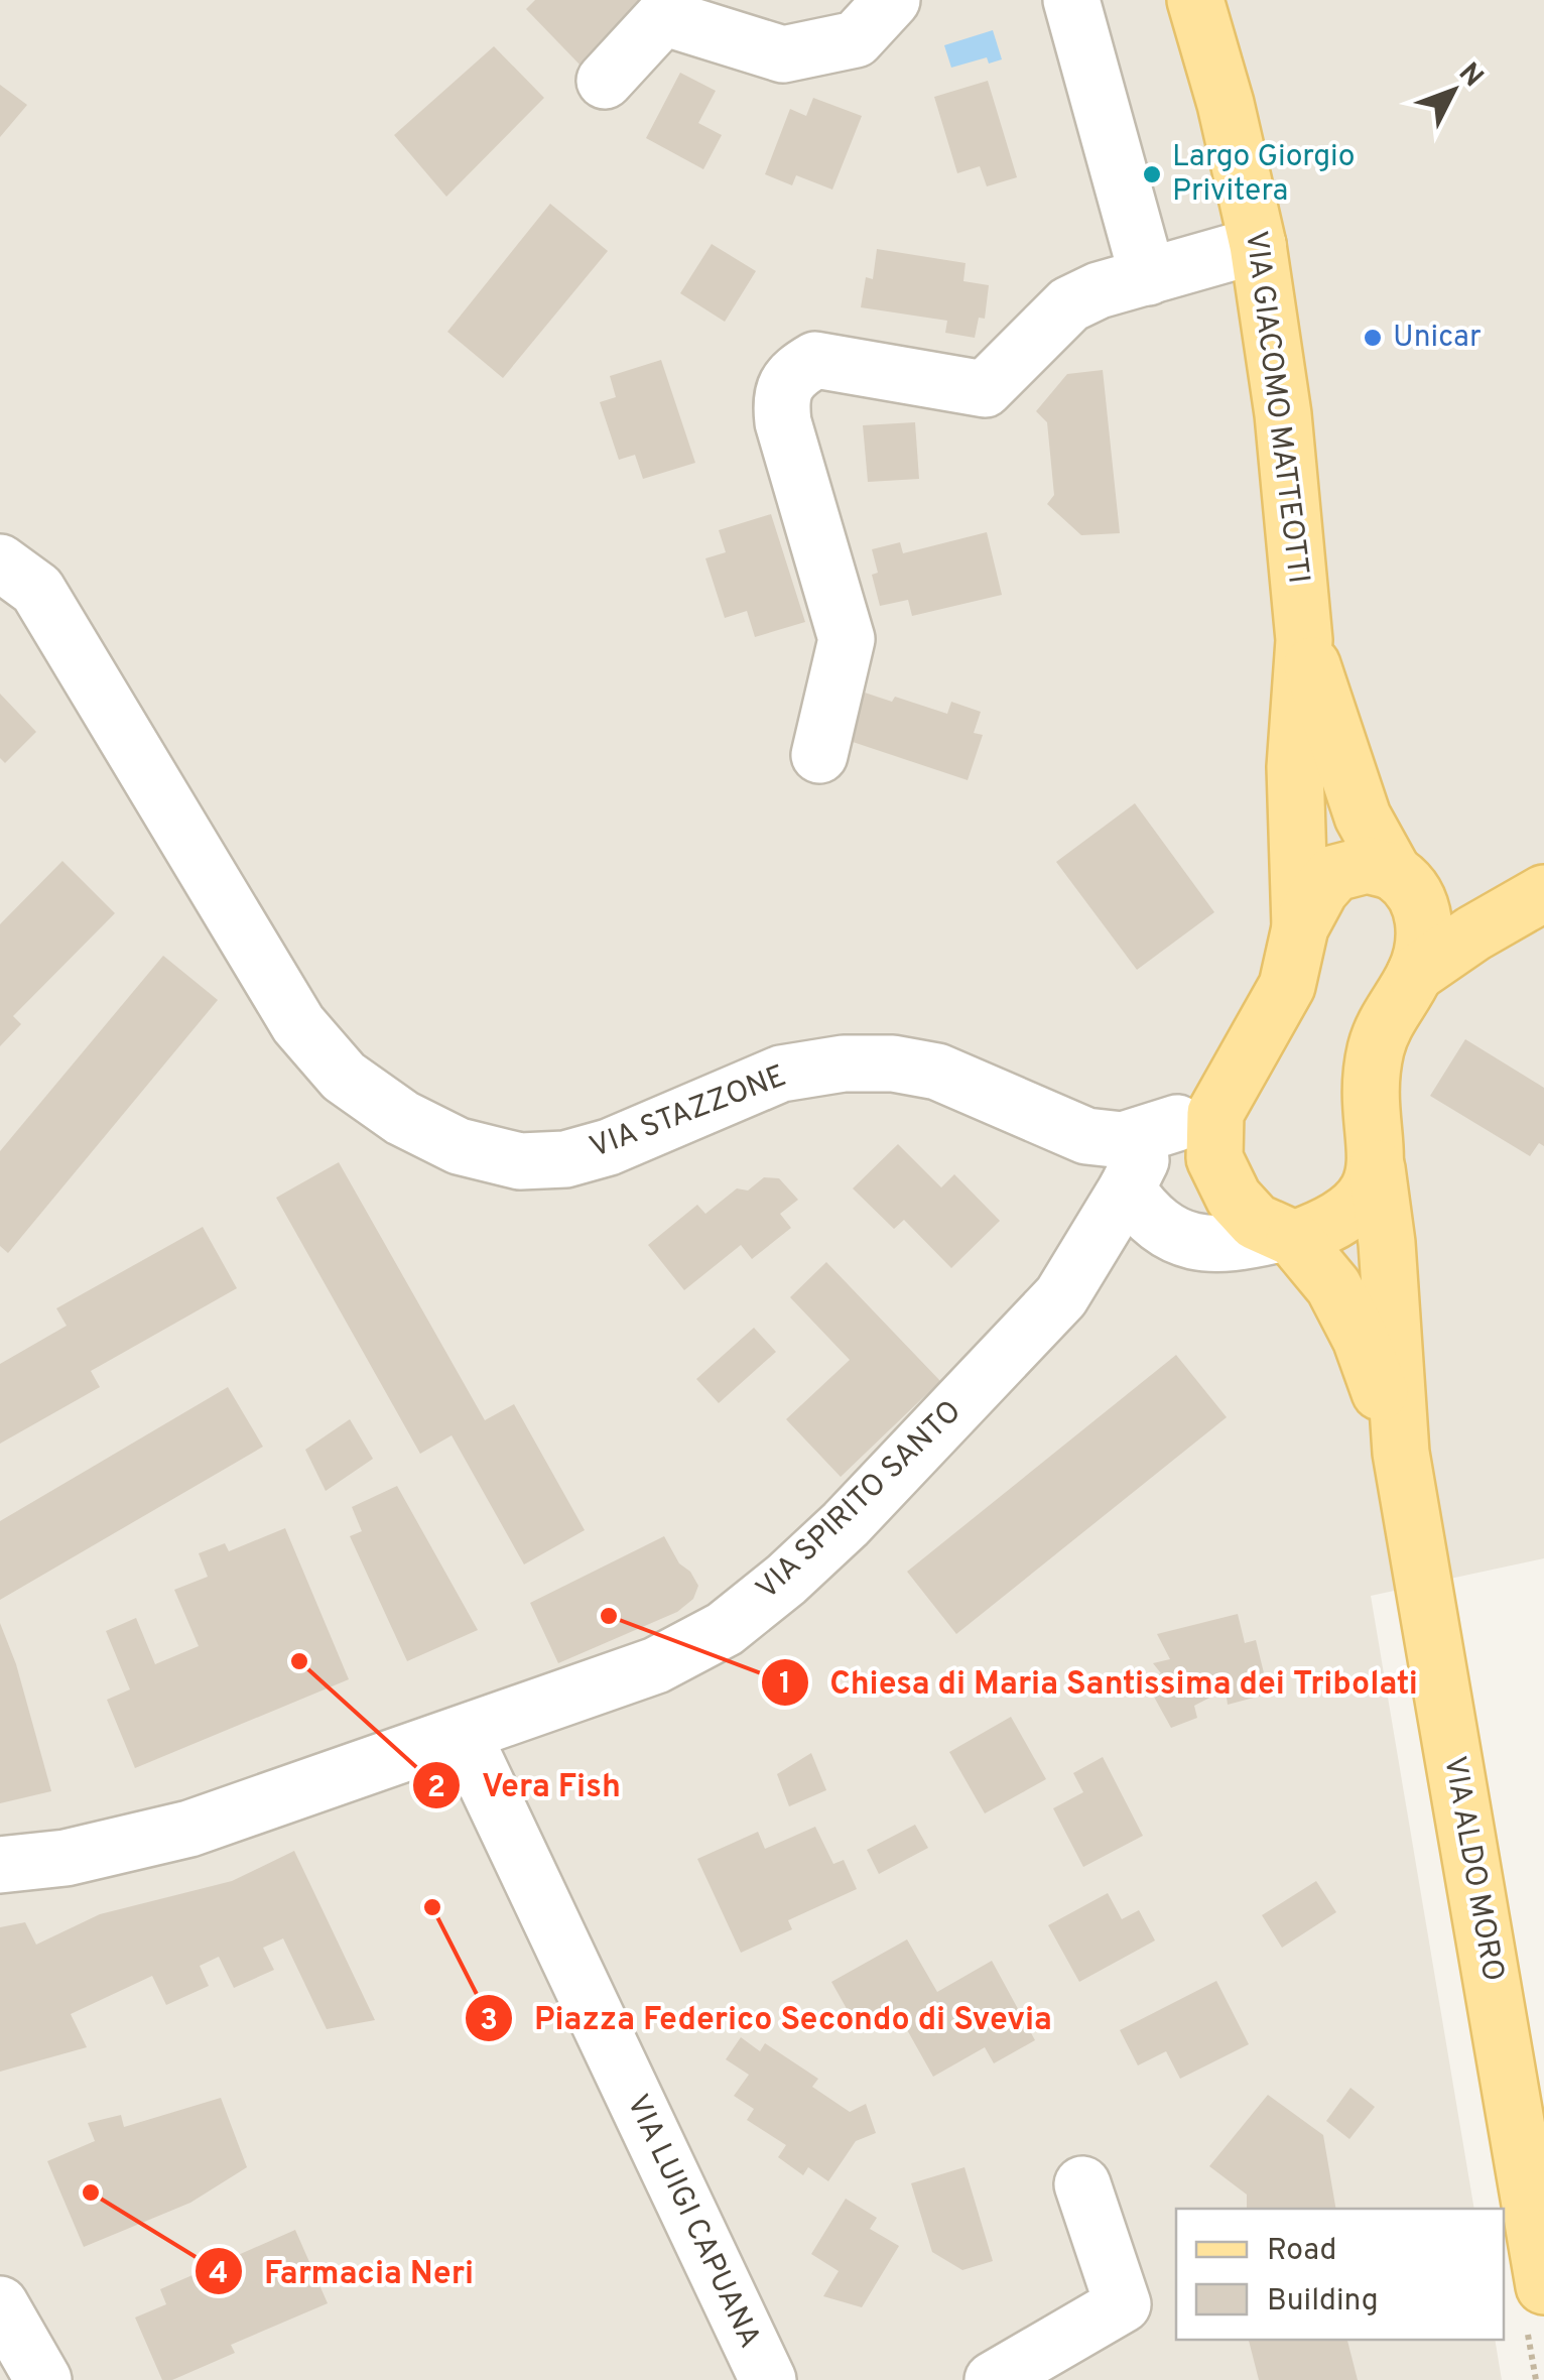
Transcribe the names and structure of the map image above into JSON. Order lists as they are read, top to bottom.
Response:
{
  "streets": {
    "main road": ["VIA GIACOMO MATTEOTTI", "VIA ALDO MORO"],
    "street": ["VIA STAZZONE", "VIA SPIRITO SANTO", "VIA LUIGI CAPUANA"]
  },
  "crossings": [
    ["VIA SPIRITO SANTO", "VIA LUIGI CAPUANA"]
  ],
  "places": [
    "Largo Giorgio Privitera",
    "Unicar",
    "Chiesa di Maria Santissima dei Tribolati",
    "Vera Fish",
    "Piazza Federico Secondo di Svevia",
    "Farmacia Neri"
  ],
  "legend": ["Road", "Building"],
  "north": "top right"
}
